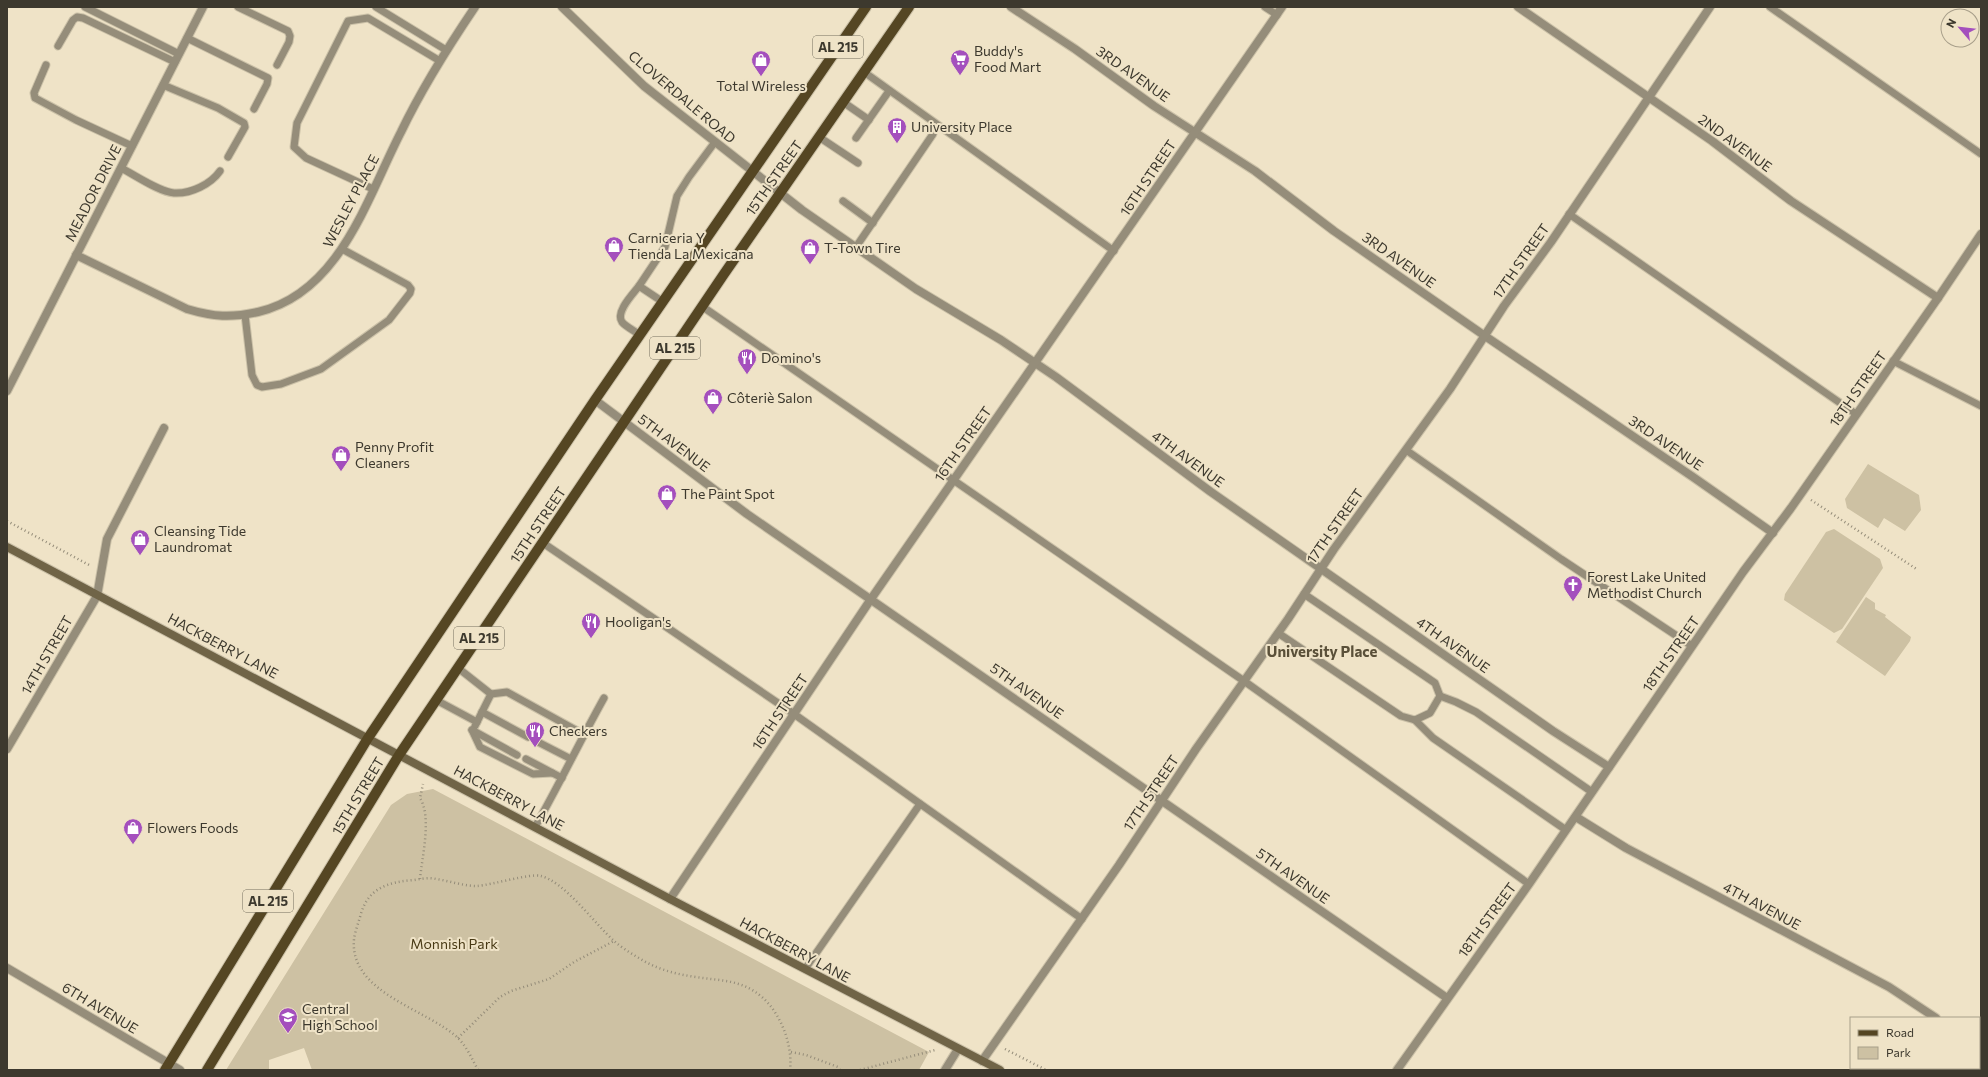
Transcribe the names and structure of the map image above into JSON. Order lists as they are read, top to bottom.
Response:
{
  "streets": {
    "main road": ["AL 215", "15TH STREET", "HACKBERRY LANE"],
    "street": [
      "3RD AVENUE",
      "CLOVERDALE ROAD",
      "2ND AVENUE",
      "16TH STREET",
      "MEADOR DRIVE",
      "WESLEY PLACE",
      "17TH STREET",
      "18TH STREET",
      "5TH AVENUE",
      "4TH AVENUE",
      "14TH STREET",
      "6TH AVENUE"
    ]
  },
  "crossings": [
    ["3RD AVENUE", "16TH STREET"],
    ["3RD AVENUE", "17TH STREET"],
    ["3RD AVENUE", "18TH STREET"],
    ["CLOVERDALE ROAD", "15TH STREET"],
    ["CLOVERDALE ROAD", "4TH AVENUE"],
    ["2ND AVENUE", "17TH STREET"],
    ["2ND AVENUE", "18TH STREET"],
    ["15TH STREET", "5TH AVENUE"],
    ["15TH STREET", "4TH AVENUE"],
    ["15TH STREET", "HACKBERRY LANE"],
    ["15TH STREET", "6TH AVENUE"],
    ["16TH STREET", "5TH AVENUE"],
    ["16TH STREET", "4TH AVENUE"],
    ["16TH STREET", "HACKBERRY LANE"],
    ["MEADOR DRIVE", "WESLEY PLACE"],
    ["17TH STREET", "5TH AVENUE"],
    ["17TH STREET", "4TH AVENUE"],
    ["17TH STREET", "HACKBERRY LANE"],
    ["18TH STREET", "5TH AVENUE"],
    ["18TH STREET", "4TH AVENUE"],
    ["HACKBERRY LANE", "14TH STREET"]
  ],
  "districts": ["University Place"],
  "parks": ["Monnish Park"],
  "places": {
    "supermarket": ["Buddy's Food Mart"],
    "shop": [
      "Total Wireless",
      "Carniceria Y Tienda La Mexicana",
      "T-Town Tire",
      "Côteriè Salon",
      "Penny Profit Cleaners",
      "The Paint Spot",
      "Cleansing Tide Laundromat",
      "Flowers Foods"
    ],
    "building": ["University Place"],
    "restaurant": ["Domino's", "Hooligan's", "Checkers"],
    "church": ["Forest Lake United Methodist Church"],
    "school or university": ["Central High School"]
  },
  "legend": ["Road", "Park"],
  "north": "top left"
}
